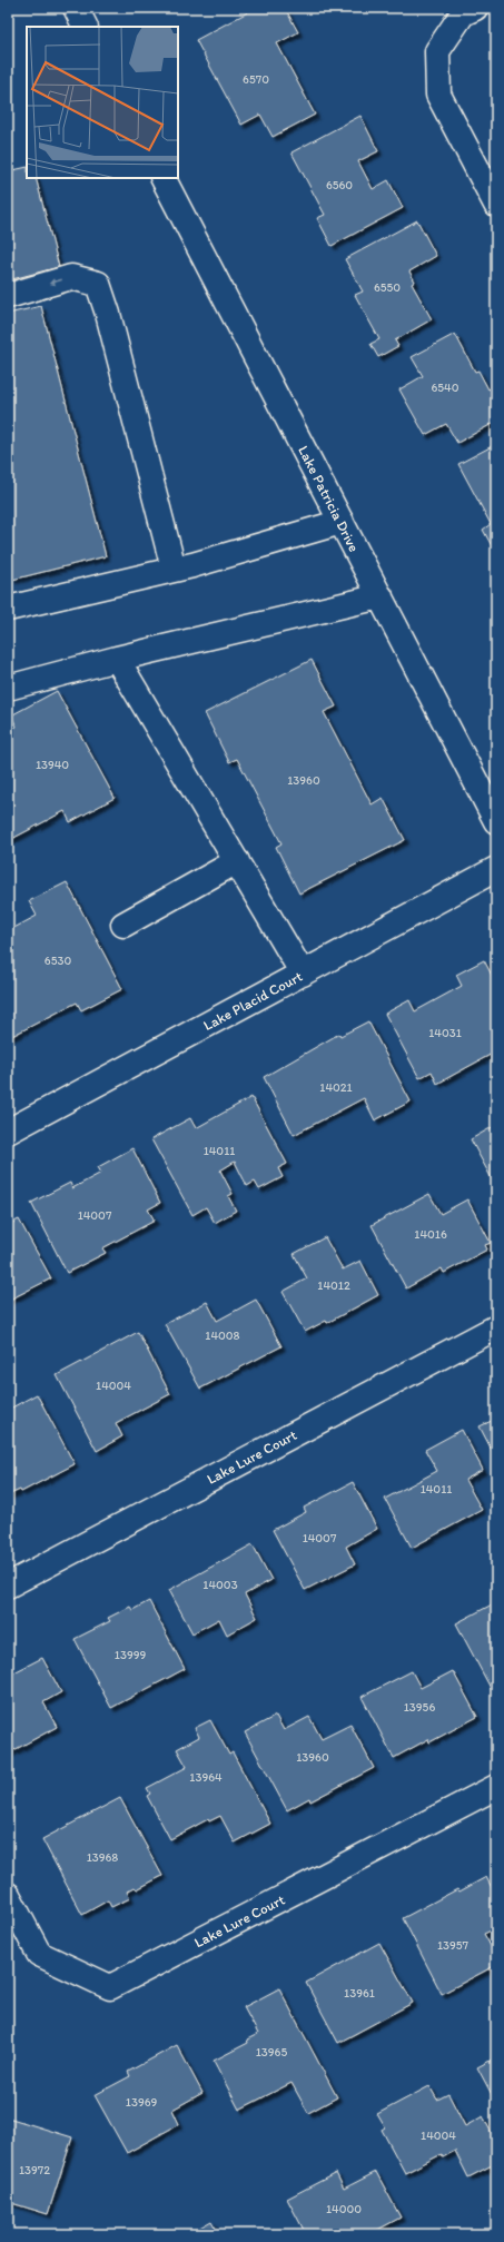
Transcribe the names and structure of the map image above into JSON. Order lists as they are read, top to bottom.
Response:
{
  "streets": {
    "street": ["Lake Patricia Drive", "Lake Placid Court", "Lake Lure Court"]
  },
  "house_numbers": [
    "6570",
    "6560",
    "6550",
    "6540",
    "13940",
    "13960",
    "6530",
    "14031",
    "14021",
    "14011",
    "14007",
    "14016",
    "14012",
    "14008",
    "14004",
    "14011",
    "14007",
    "14003",
    "13999",
    "13956",
    "13960",
    "13964",
    "13968",
    "13957",
    "13961",
    "13965",
    "13969",
    "14004",
    "13972",
    "14000"
  ]
}
